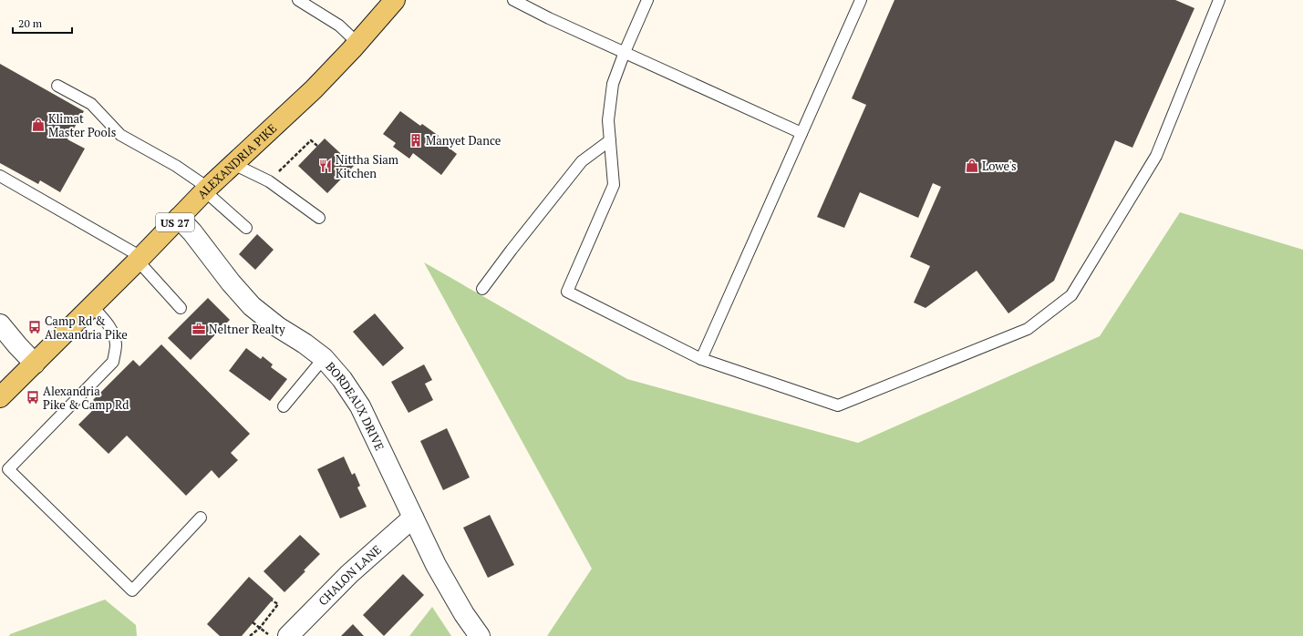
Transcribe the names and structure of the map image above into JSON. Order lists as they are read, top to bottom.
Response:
{
  "streets": {
    "main road": ["ALEXANDRIA PIKE", "US 27"],
    "street": ["BORDEAUX DRIVE", "CHALON LANE"]
  },
  "crossings": [
    ["ALEXANDRIA PIKE", "BORDEAUX DRIVE"],
    ["BORDEAUX DRIVE", "CHALON LANE"]
  ],
  "places": {
    "shop": ["Klimat Master Pools", "Lowe's"],
    "building": ["Manyet Dance"],
    "restaurant": ["Nittha Siam Kitchen"],
    "bus stop": ["Camp Rd & Alexandria Pike", "Alexandria Pike & Camp Rd"],
    "office": ["Neltner Realty"]
  },
  "scale_bar": "20 m"
}
